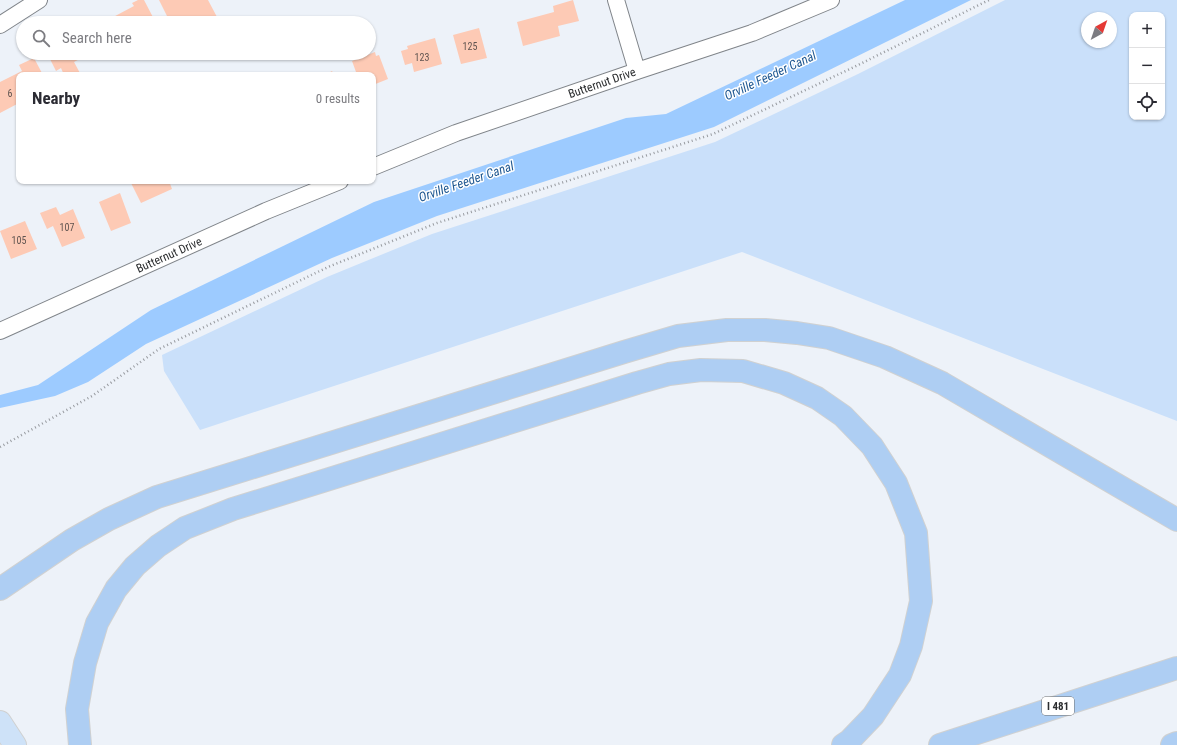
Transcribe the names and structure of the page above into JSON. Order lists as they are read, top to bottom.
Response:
{
  "streets": {
    "highway": ["I 481"],
    "street": ["Butternut Drive"]
  },
  "water": ["Orville Feeder Canal"],
  "house_numbers": [
    "125",
    "123",
    "6",
    "107",
    "105"
  ],
  "north": "top right",
  "page": {
    "map_buttons": ["+", "−"],
    "search": "Search here",
    "heading": ["Nearby", "0 results"]
  }
}
